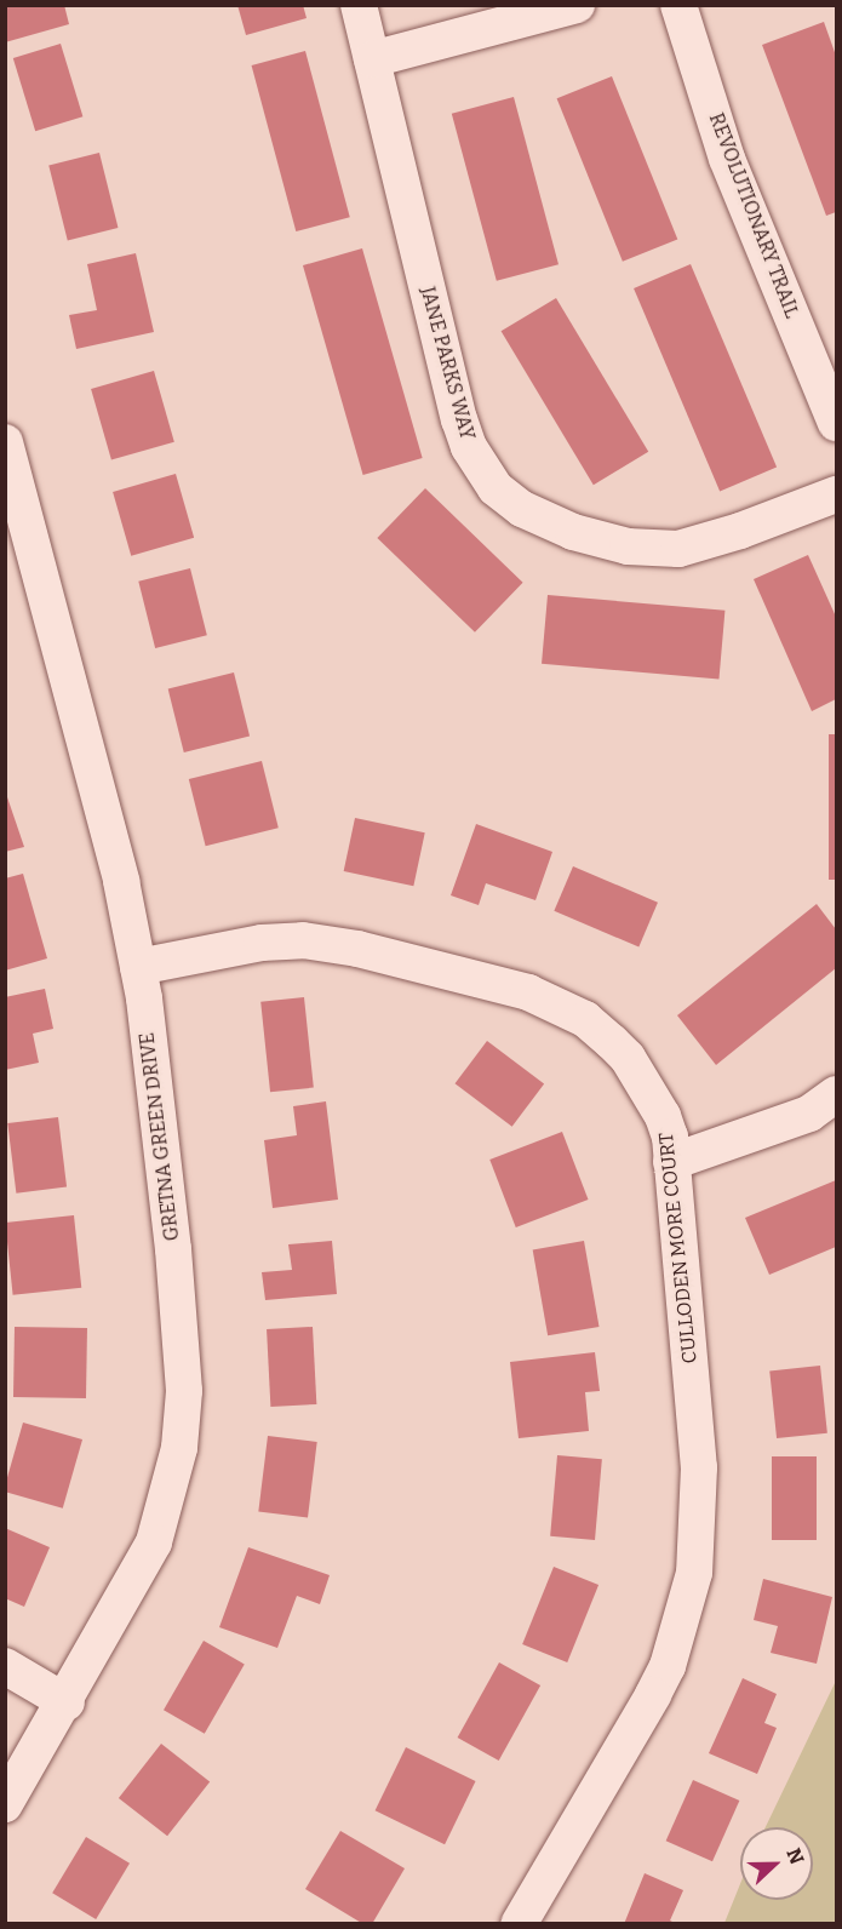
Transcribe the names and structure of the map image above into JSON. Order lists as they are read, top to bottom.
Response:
{
  "streets": {
    "street": [
      "REVOLUTIONARY TRAIL",
      "JANE PARKS WAY",
      "GRETNA GREEN DRIVE",
      "CULLODEN MORE COURT"
    ]
  },
  "crossings": [
    ["GRETNA GREEN DRIVE", "CULLODEN MORE COURT"]
  ],
  "north": "right"
}
